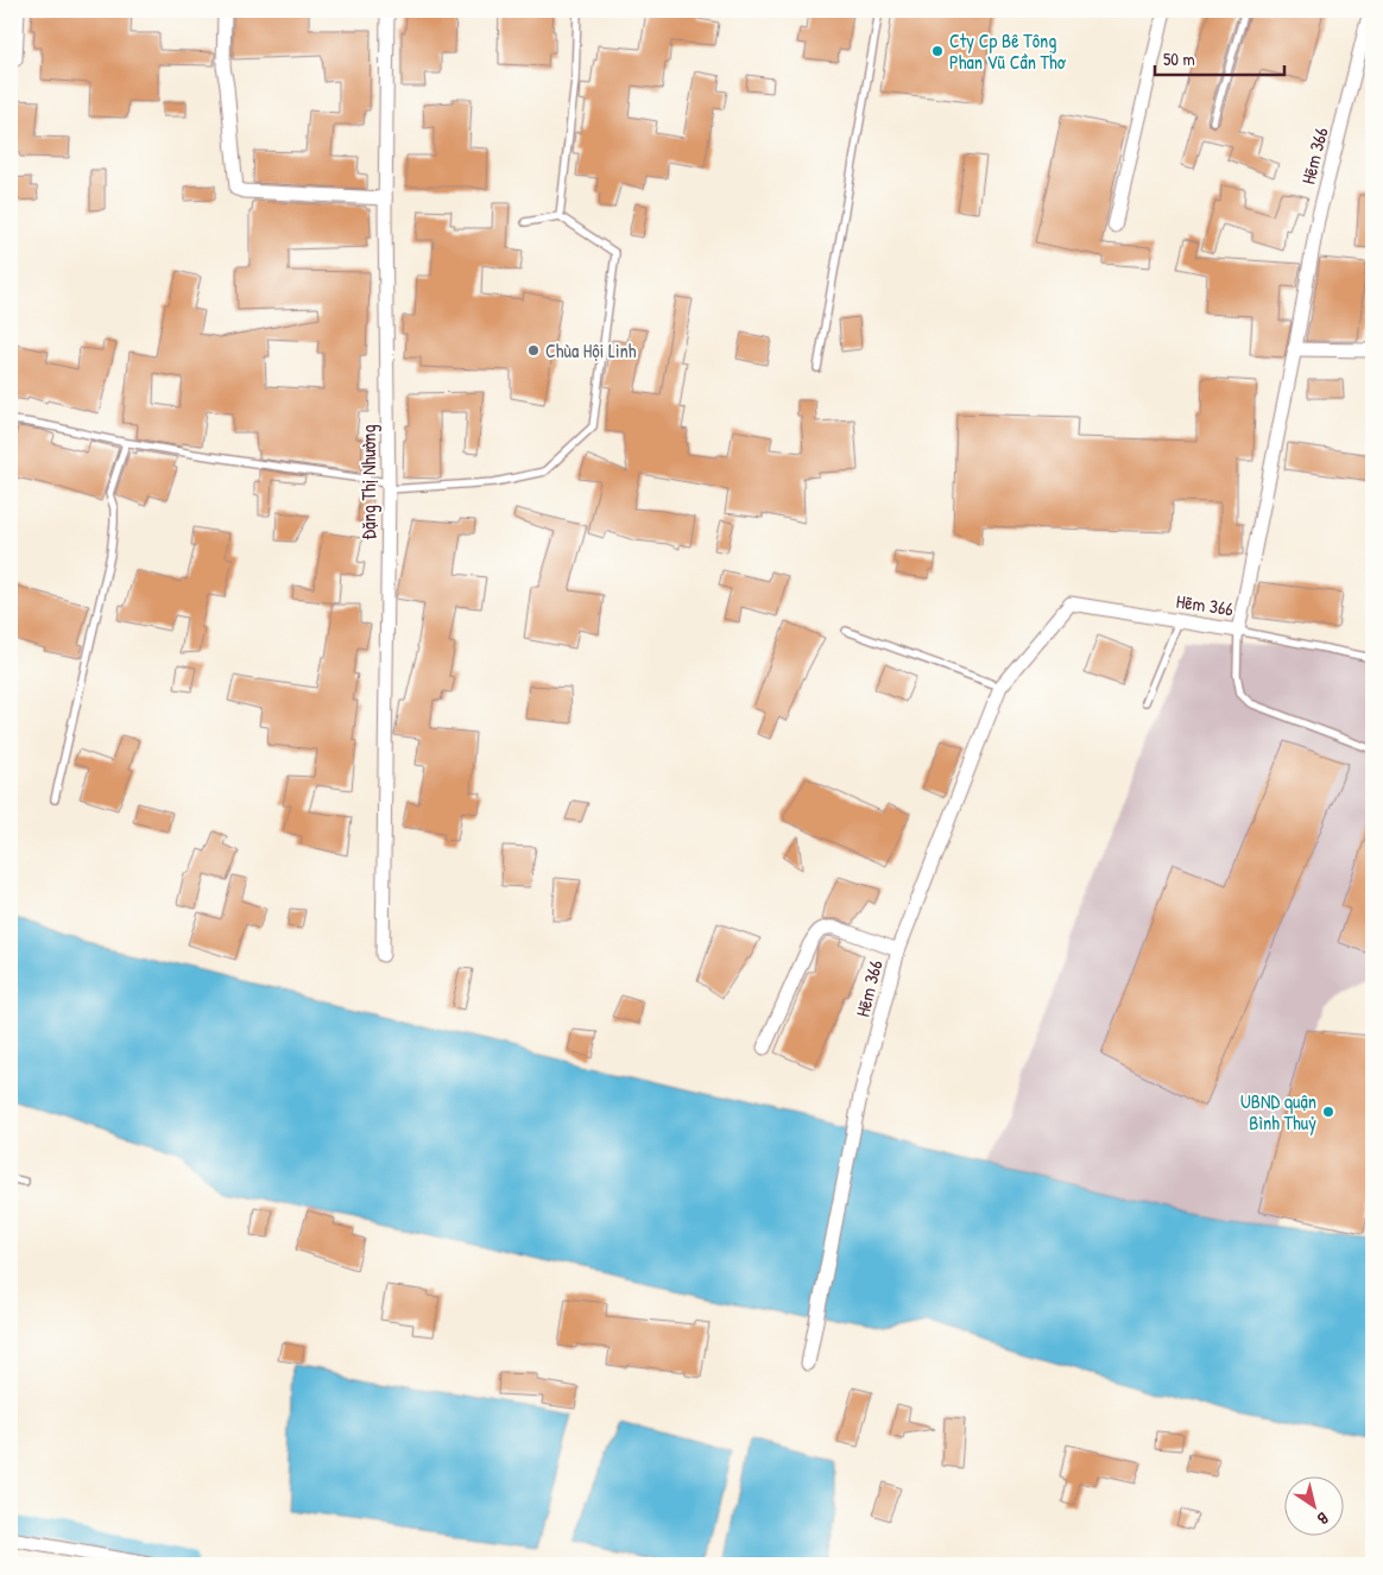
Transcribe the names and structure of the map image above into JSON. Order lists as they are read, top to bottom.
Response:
{
  "streets": {
    "street": ["Hẽm 366", "Đặng Thị Nhường"]
  },
  "places": ["Cty Cp Bê Tông Phan Vũ Cần Thơ", "Chùa Hội Linh", "UBND quận Bình Thuỷ"],
  "scale_bar": "50 m",
  "north": "bottom right"
}
